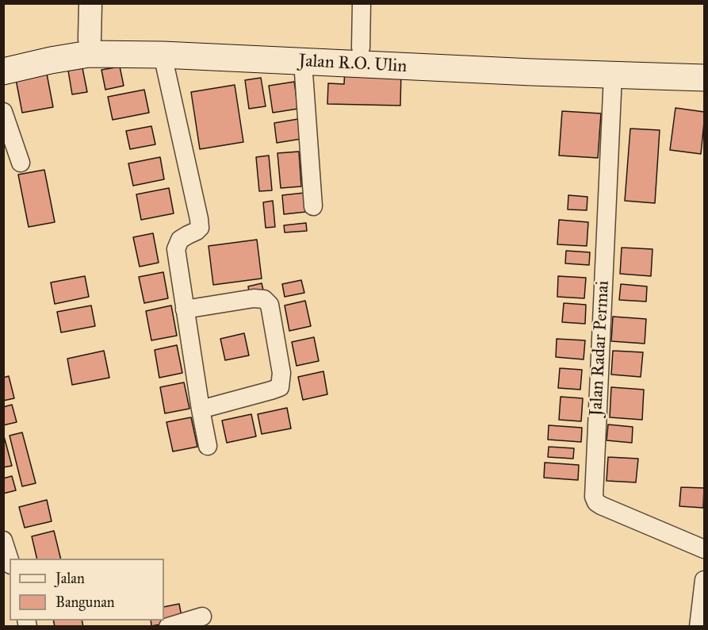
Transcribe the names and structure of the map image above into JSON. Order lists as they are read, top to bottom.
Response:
{
  "streets": {
    "main road": ["Jalan R.O. Ulin"],
    "street": ["Jalan Radar Permai"]
  },
  "crossings": [
    ["Jalan R.O. Ulin", "Jalan Radar Permai"]
  ],
  "legend": ["Jalan", "Bangunan"]
}
